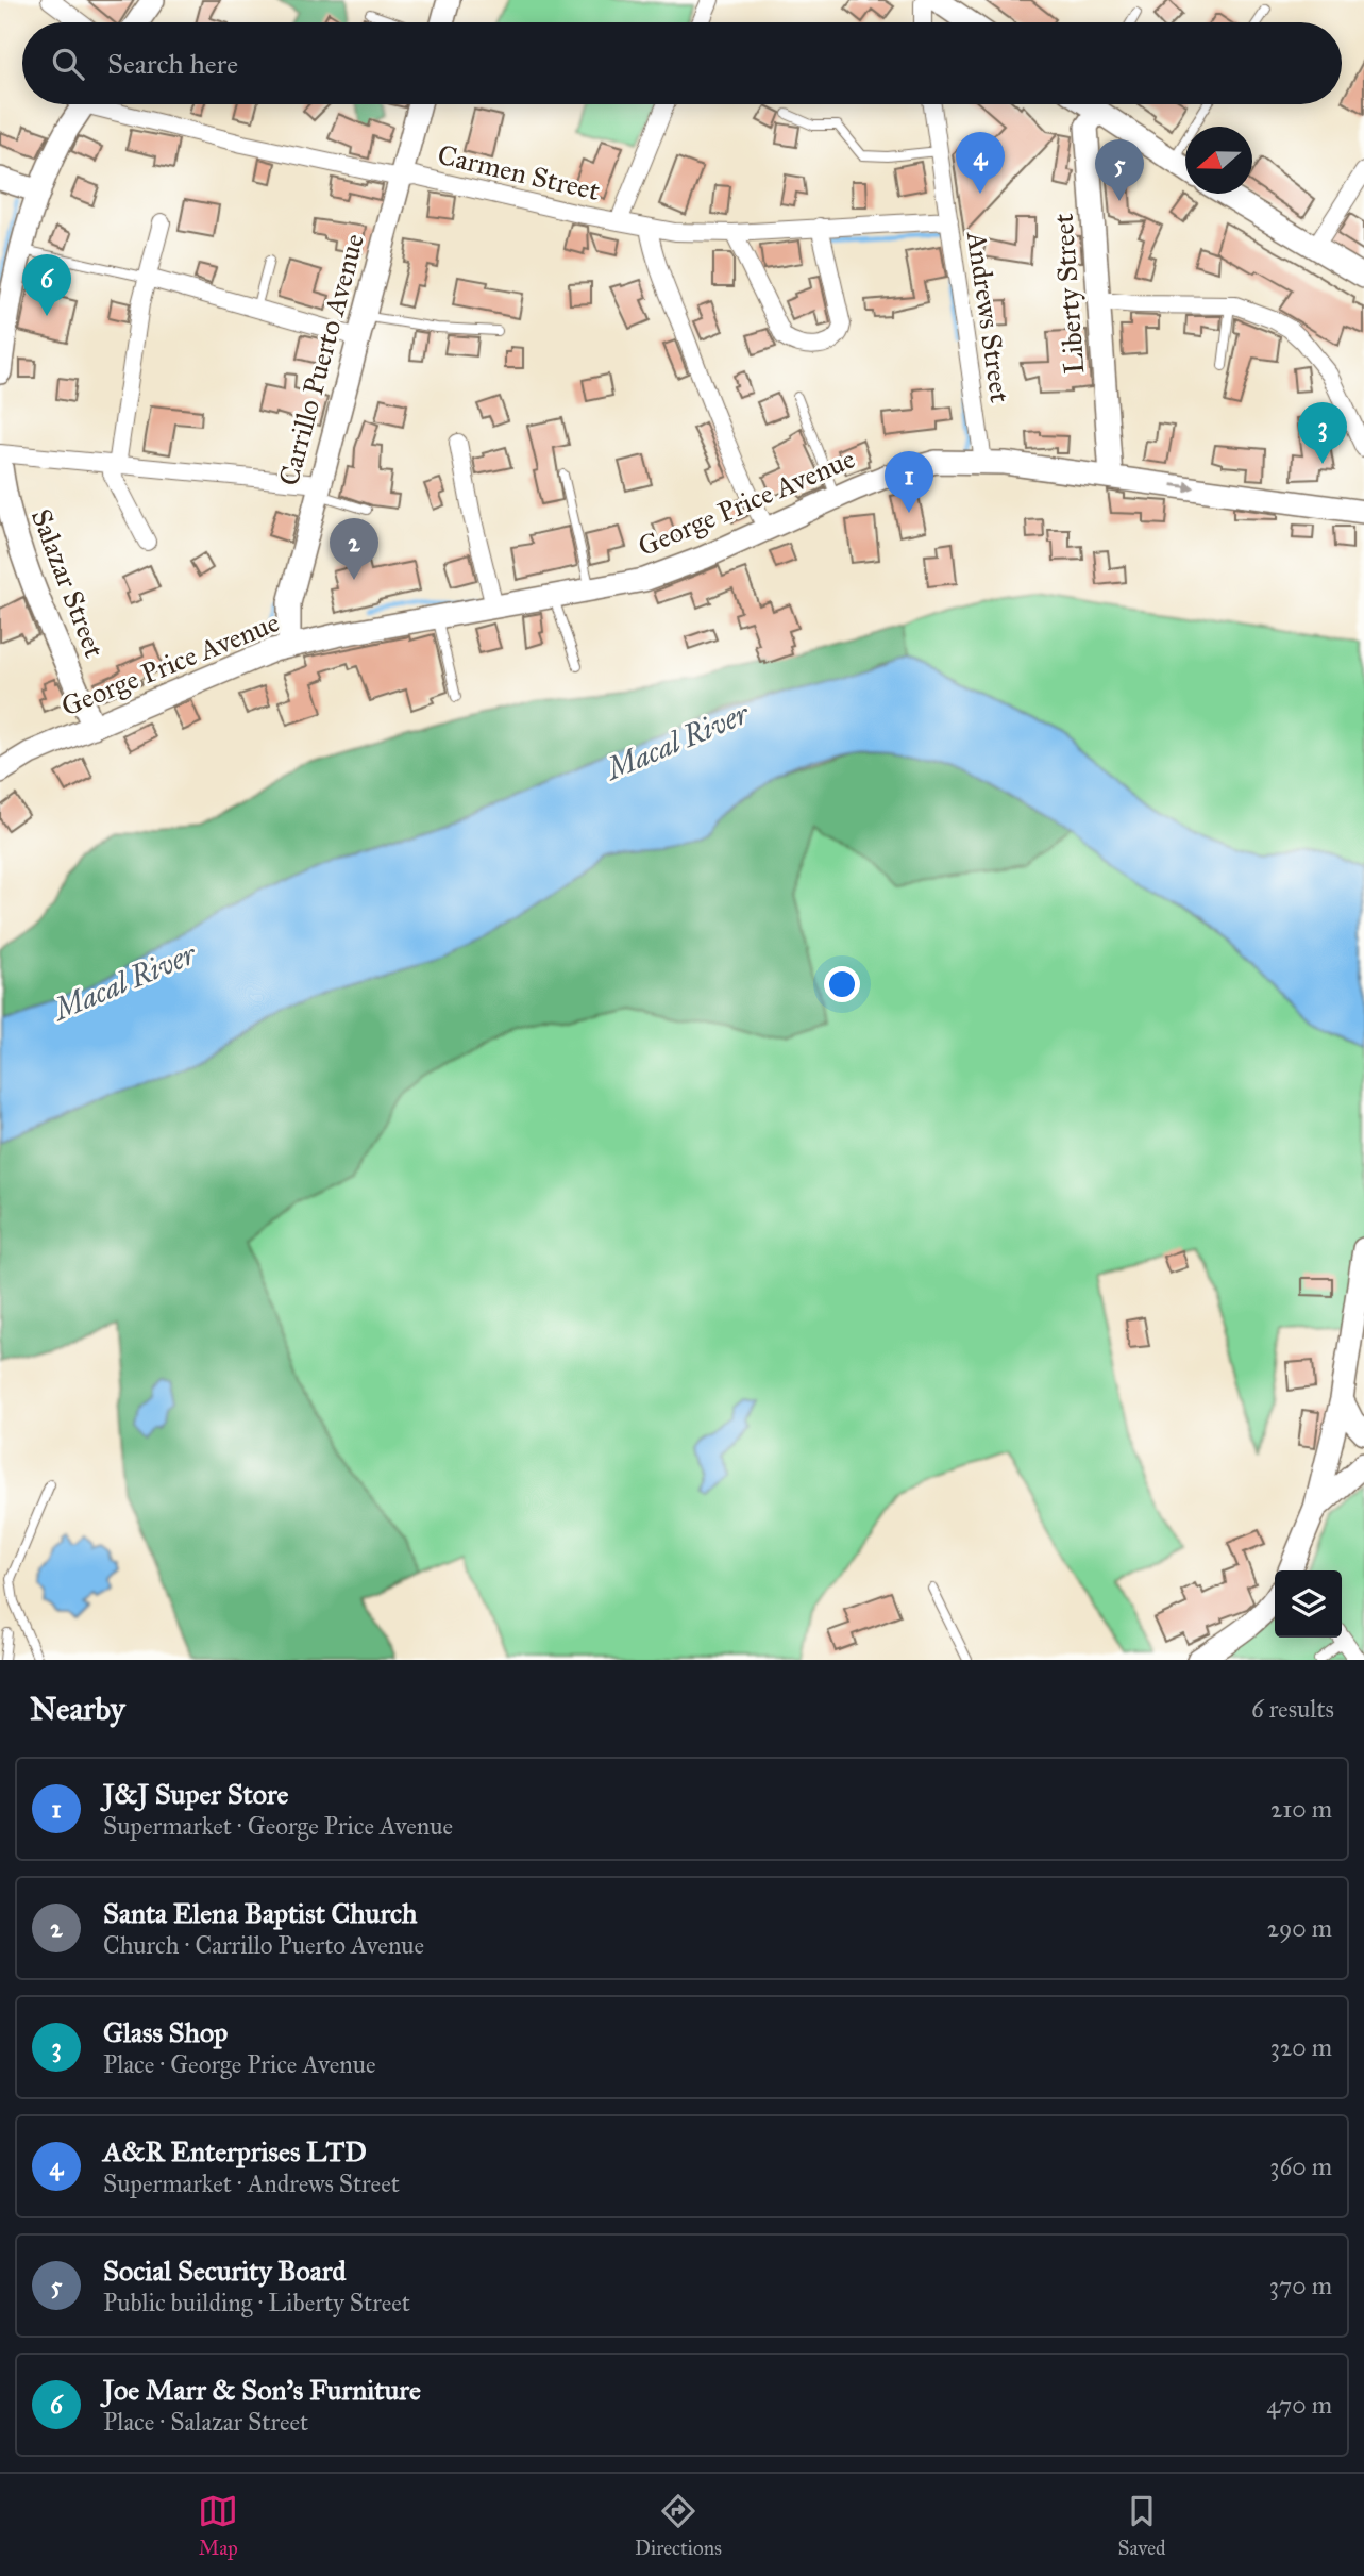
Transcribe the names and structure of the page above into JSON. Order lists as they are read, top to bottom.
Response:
{
  "streets": {
    "main road": [
      "Liberty Street",
      "Carrillo Puerto Avenue",
      "George Price Avenue",
      "Salazar Street"
    ],
    "street": ["Carmen Street", "Andrews Street"]
  },
  "crossings": [
    ["Carmen Street", "Andrews Street"],
    ["Carmen Street", "Carrillo Puerto Avenue"],
    ["Liberty Street", "George Price Avenue"],
    ["Andrews Street", "George Price Avenue"],
    ["Carrillo Puerto Avenue", "George Price Avenue"],
    ["George Price Avenue", "Salazar Street"]
  ],
  "water": ["Macal River"],
  "north": "left",
  "page": {
    "search": "Search here",
    "pins": [
      "4",
      "5",
      "6",
      "3",
      "1",
      "2"
    ],
    "heading": ["Nearby", "6 results"],
    "list": [
      {
        "mark": "1",
        "name": "J&J Super Store",
        "note": "Supermarket · George Price Avenue",
        "value": "210 m"
      },
      {
        "mark": "2",
        "name": "Santa Elena Baptist Church",
        "note": "Church · Carrillo Puerto Avenue",
        "value": "290 m"
      },
      {
        "mark": "3",
        "name": "Glass Shop",
        "note": "Place · George Price Avenue",
        "value": "320 m"
      },
      {
        "mark": "4",
        "name": "A&R Enterprises LTD",
        "note": "Supermarket · Andrews Street",
        "value": "360 m"
      },
      {
        "mark": "5",
        "name": "Social Security Board",
        "note": "Public building · Liberty Street",
        "value": "370 m"
      },
      {
        "mark": "6",
        "name": "Joe Marr & Son's Furniture",
        "note": "Place · Salazar Street",
        "value": "470 m"
      }
    ],
    "nav": ["Map", "Directions", "Saved"]
  }
}
